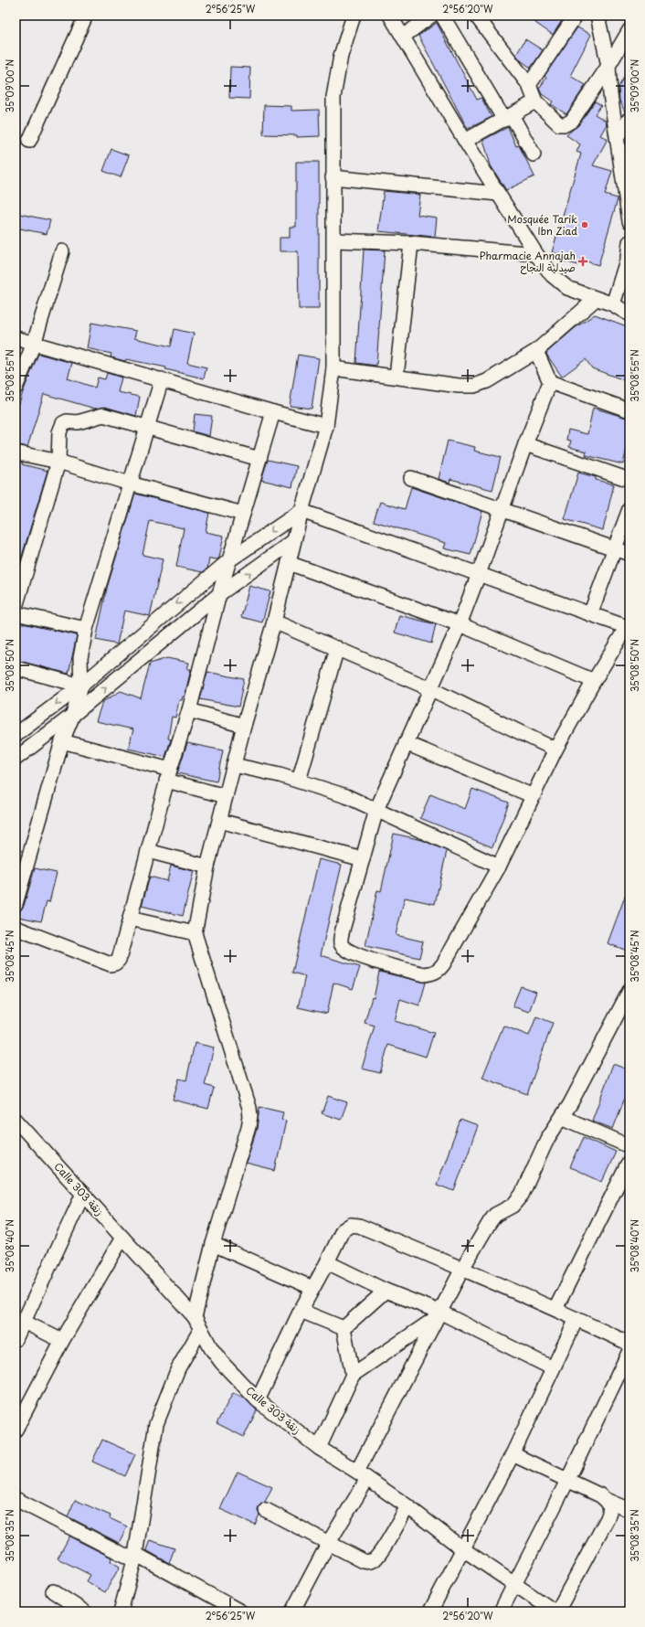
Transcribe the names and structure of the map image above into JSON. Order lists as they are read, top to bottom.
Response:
{
  "streets": {
    "street": ["Calle 303 زنقة"]
  },
  "places": {
    "other": ["Mosquée Tarik Ibn Ziad"],
    "health": ["Pharmacie Annajah صيدلية النجاح"]
  },
  "coordinates": [
    "2°56'25\"W",
    "2°56'20\"W",
    "35°09'00\"N",
    "35°08'55\"N",
    "35°08'50\"N",
    "35°08'45\"N",
    "35°08'40\"N",
    "35°08'35\"N"
  ]
}
